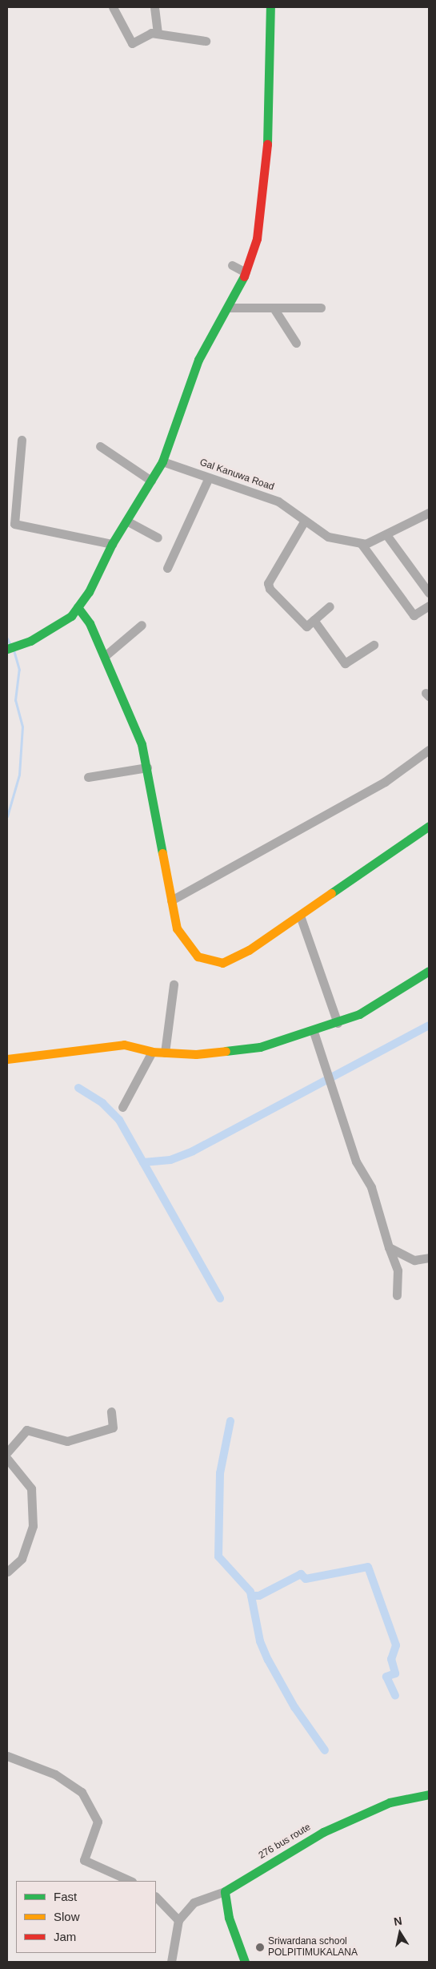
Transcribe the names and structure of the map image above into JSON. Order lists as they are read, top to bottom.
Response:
{
  "streets": {
    "street": ["Gal Kanuwa Road", "276 bus route"]
  },
  "places": ["Sriwardana school POLPITIMUKALANA"],
  "legend": ["Fast", "Slow", "Jam"],
  "north": "top"
}
